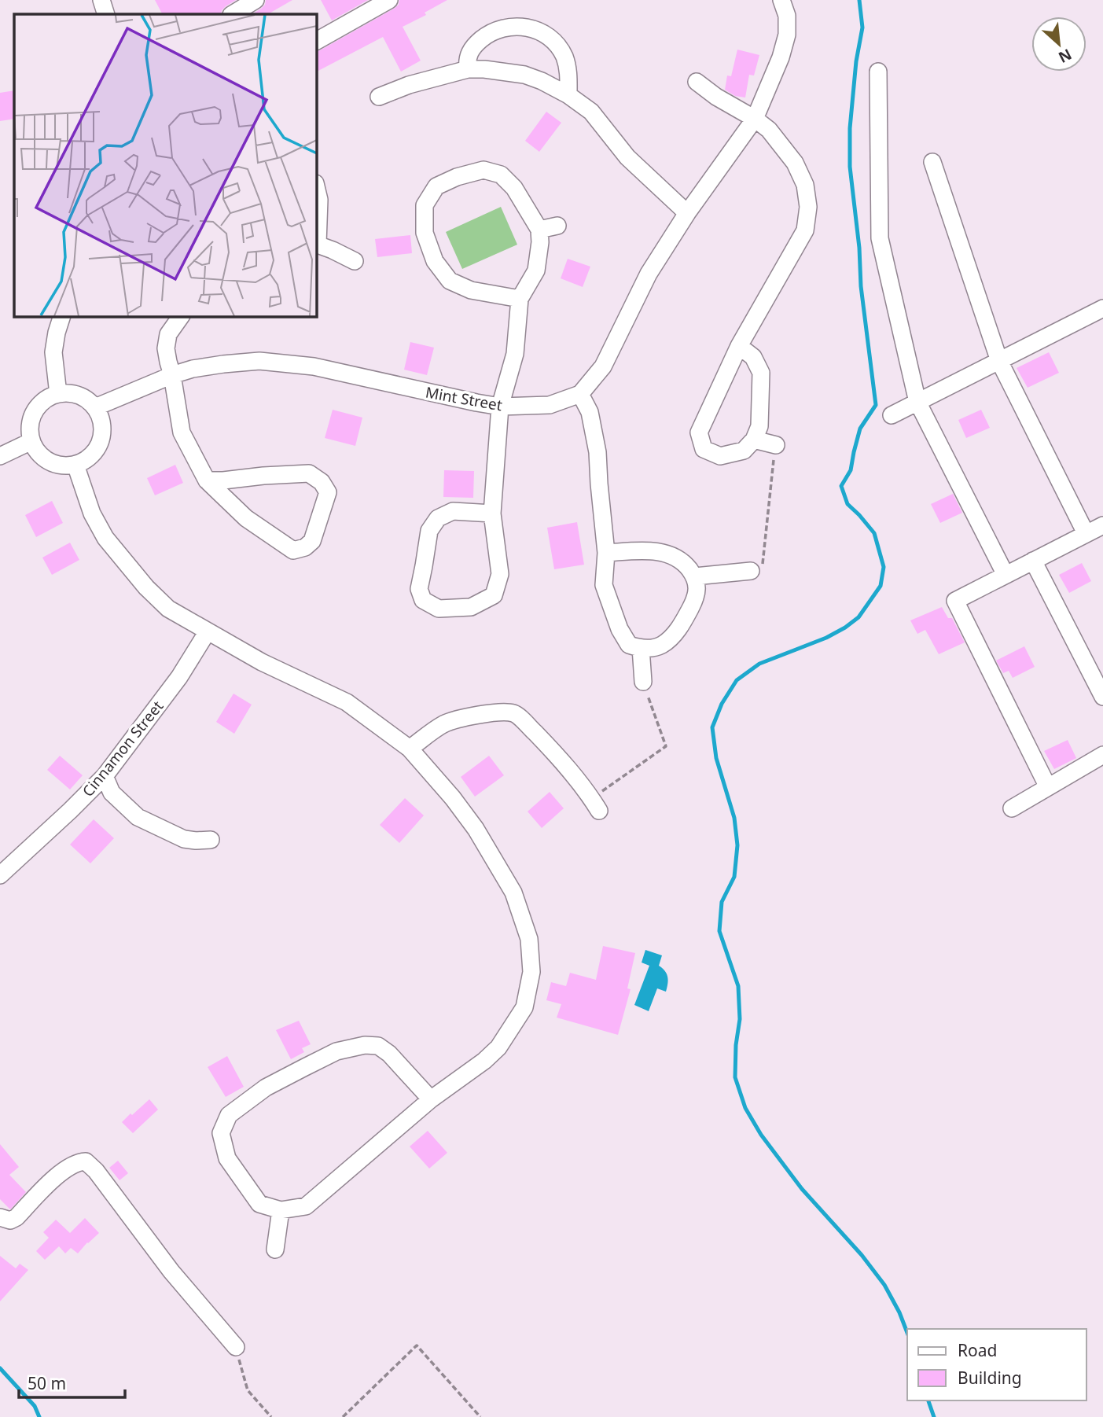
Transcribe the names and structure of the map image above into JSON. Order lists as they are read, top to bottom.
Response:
{
  "streets": {
    "street": ["Mint Street", "Cinnamon Street"]
  },
  "legend": ["Road", "Building"],
  "scale_bar": "50 m",
  "north": "bottom right"
}
